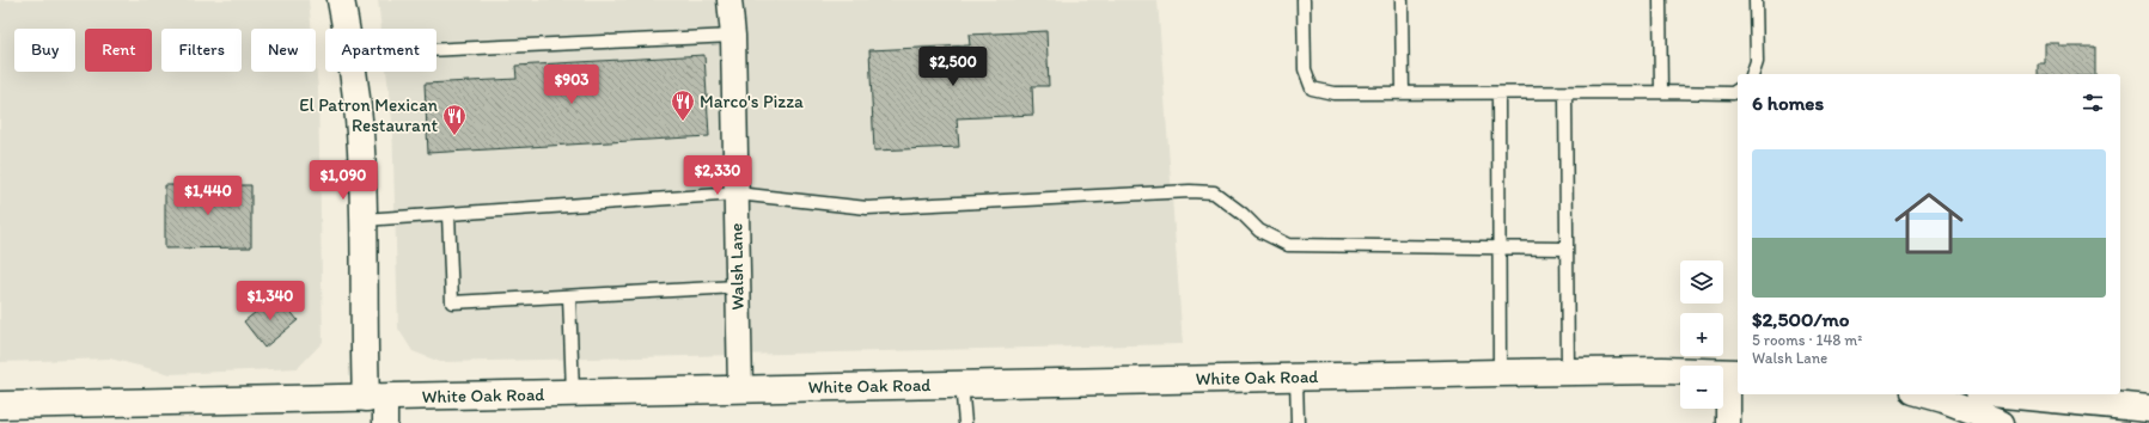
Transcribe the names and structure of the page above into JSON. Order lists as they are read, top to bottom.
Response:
{
  "streets": {
    "main road": ["White Oak Road"],
    "street": ["Walsh Lane"]
  },
  "crossings": [
    ["Walsh Lane", "White Oak Road"]
  ],
  "places": {
    "restaurant": ["Marco's Pizza", "El Patron Mexican Restaurant"]
  },
  "page": {
    "chip": [
      "Buy",
      "Rent",
      "Filters",
      "New",
      "Apartment"
    ],
    "price": [
      "$2,500",
      "$903",
      "$2,330",
      "$1,090",
      "$1,440",
      "$1,340"
    ],
    "heading": "6 homes",
    "list": [
      {
        "name": "$2,500/mo",
        "note": "5 rooms · 148 m² · Walsh Lane"
      }
    ],
    "map_buttons": ["+", "−"]
  }
}
